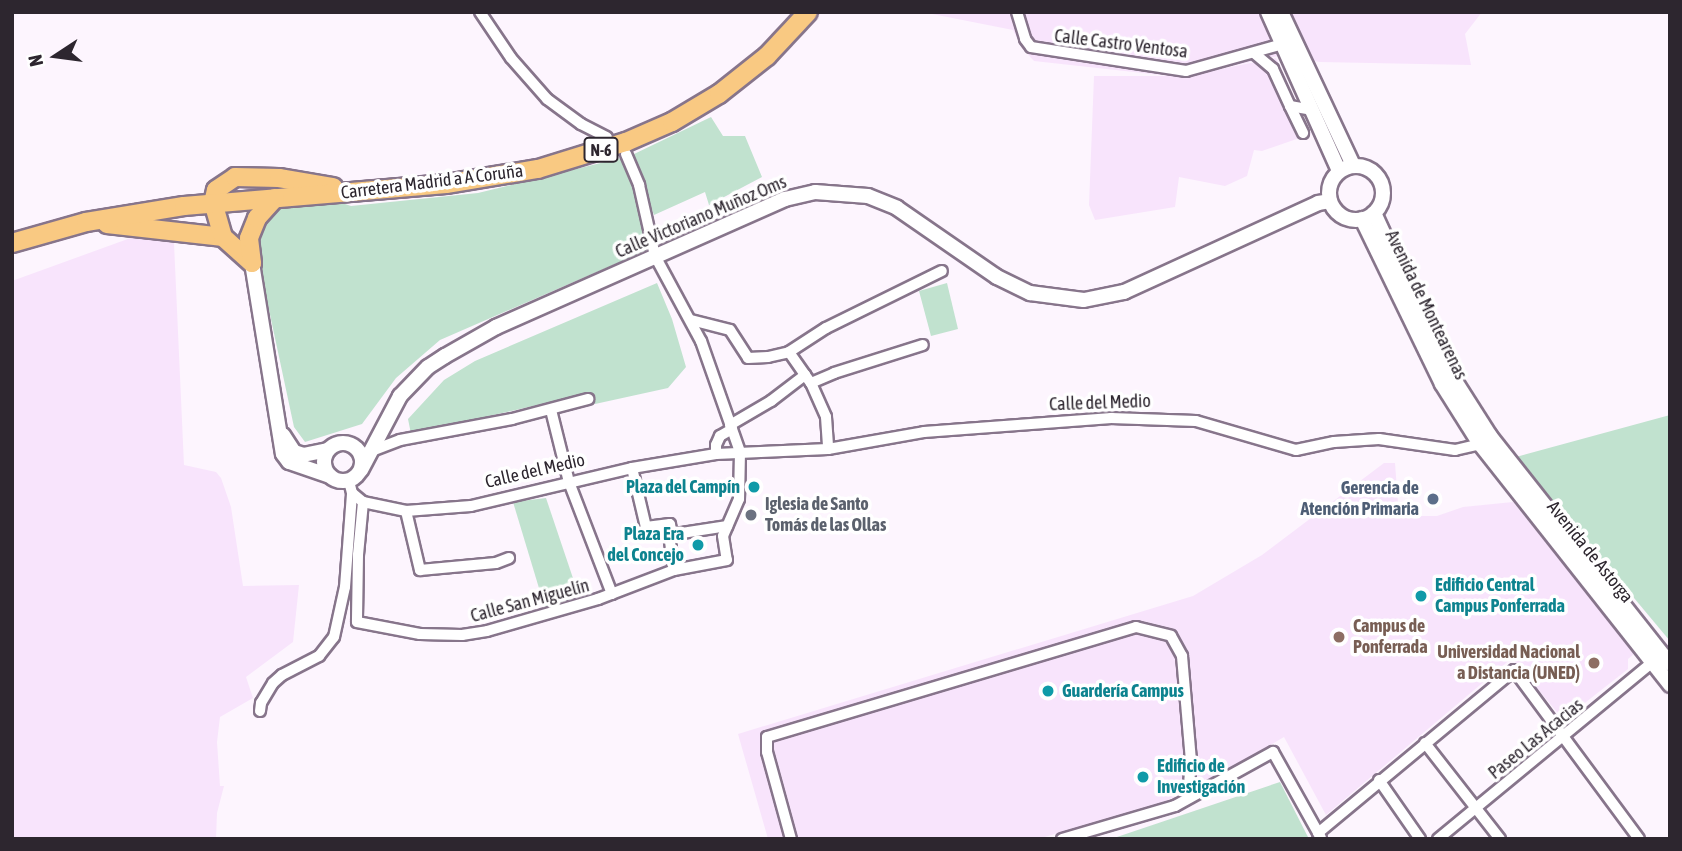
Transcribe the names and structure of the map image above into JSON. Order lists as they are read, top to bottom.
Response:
{
  "streets": {
    "highway": ["N-6", "Carretera Madrid a A Coruña"],
    "street": [
      "Calle Castro Ventosa",
      "Calle Victoriano Muñoz Oms",
      "Avenida de Montearenas",
      "Calle del Medio",
      "Avenida de Astorga",
      "Calle San Miguelín",
      "Paseo Las Acacias"
    ]
  },
  "crossings": [
    ["Calle Victoriano Muñoz Oms", "Avenida de Montearenas"],
    ["Avenida de Montearenas", "Calle del Medio"],
    ["Avenida de Montearenas", "Avenida de Astorga"],
    ["Calle del Medio", "Avenida de Astorga"],
    ["Calle del Medio", "Calle San Miguelín"],
    ["Avenida de Astorga", "Paseo Las Acacias"]
  ],
  "places": [
    "Plaza del Campín",
    "Gerencia de Atención Primaria",
    "Iglesia de Santo Tomás de las Ollas",
    "Plaza Era del Concejo",
    "Edificio Central Campus Ponferrada",
    "Campus de Ponferrada",
    "Universidad Nacional a Distancia (UNED)",
    "Guardería Campus",
    "Edificio de Investigación"
  ],
  "north": "left"
}
